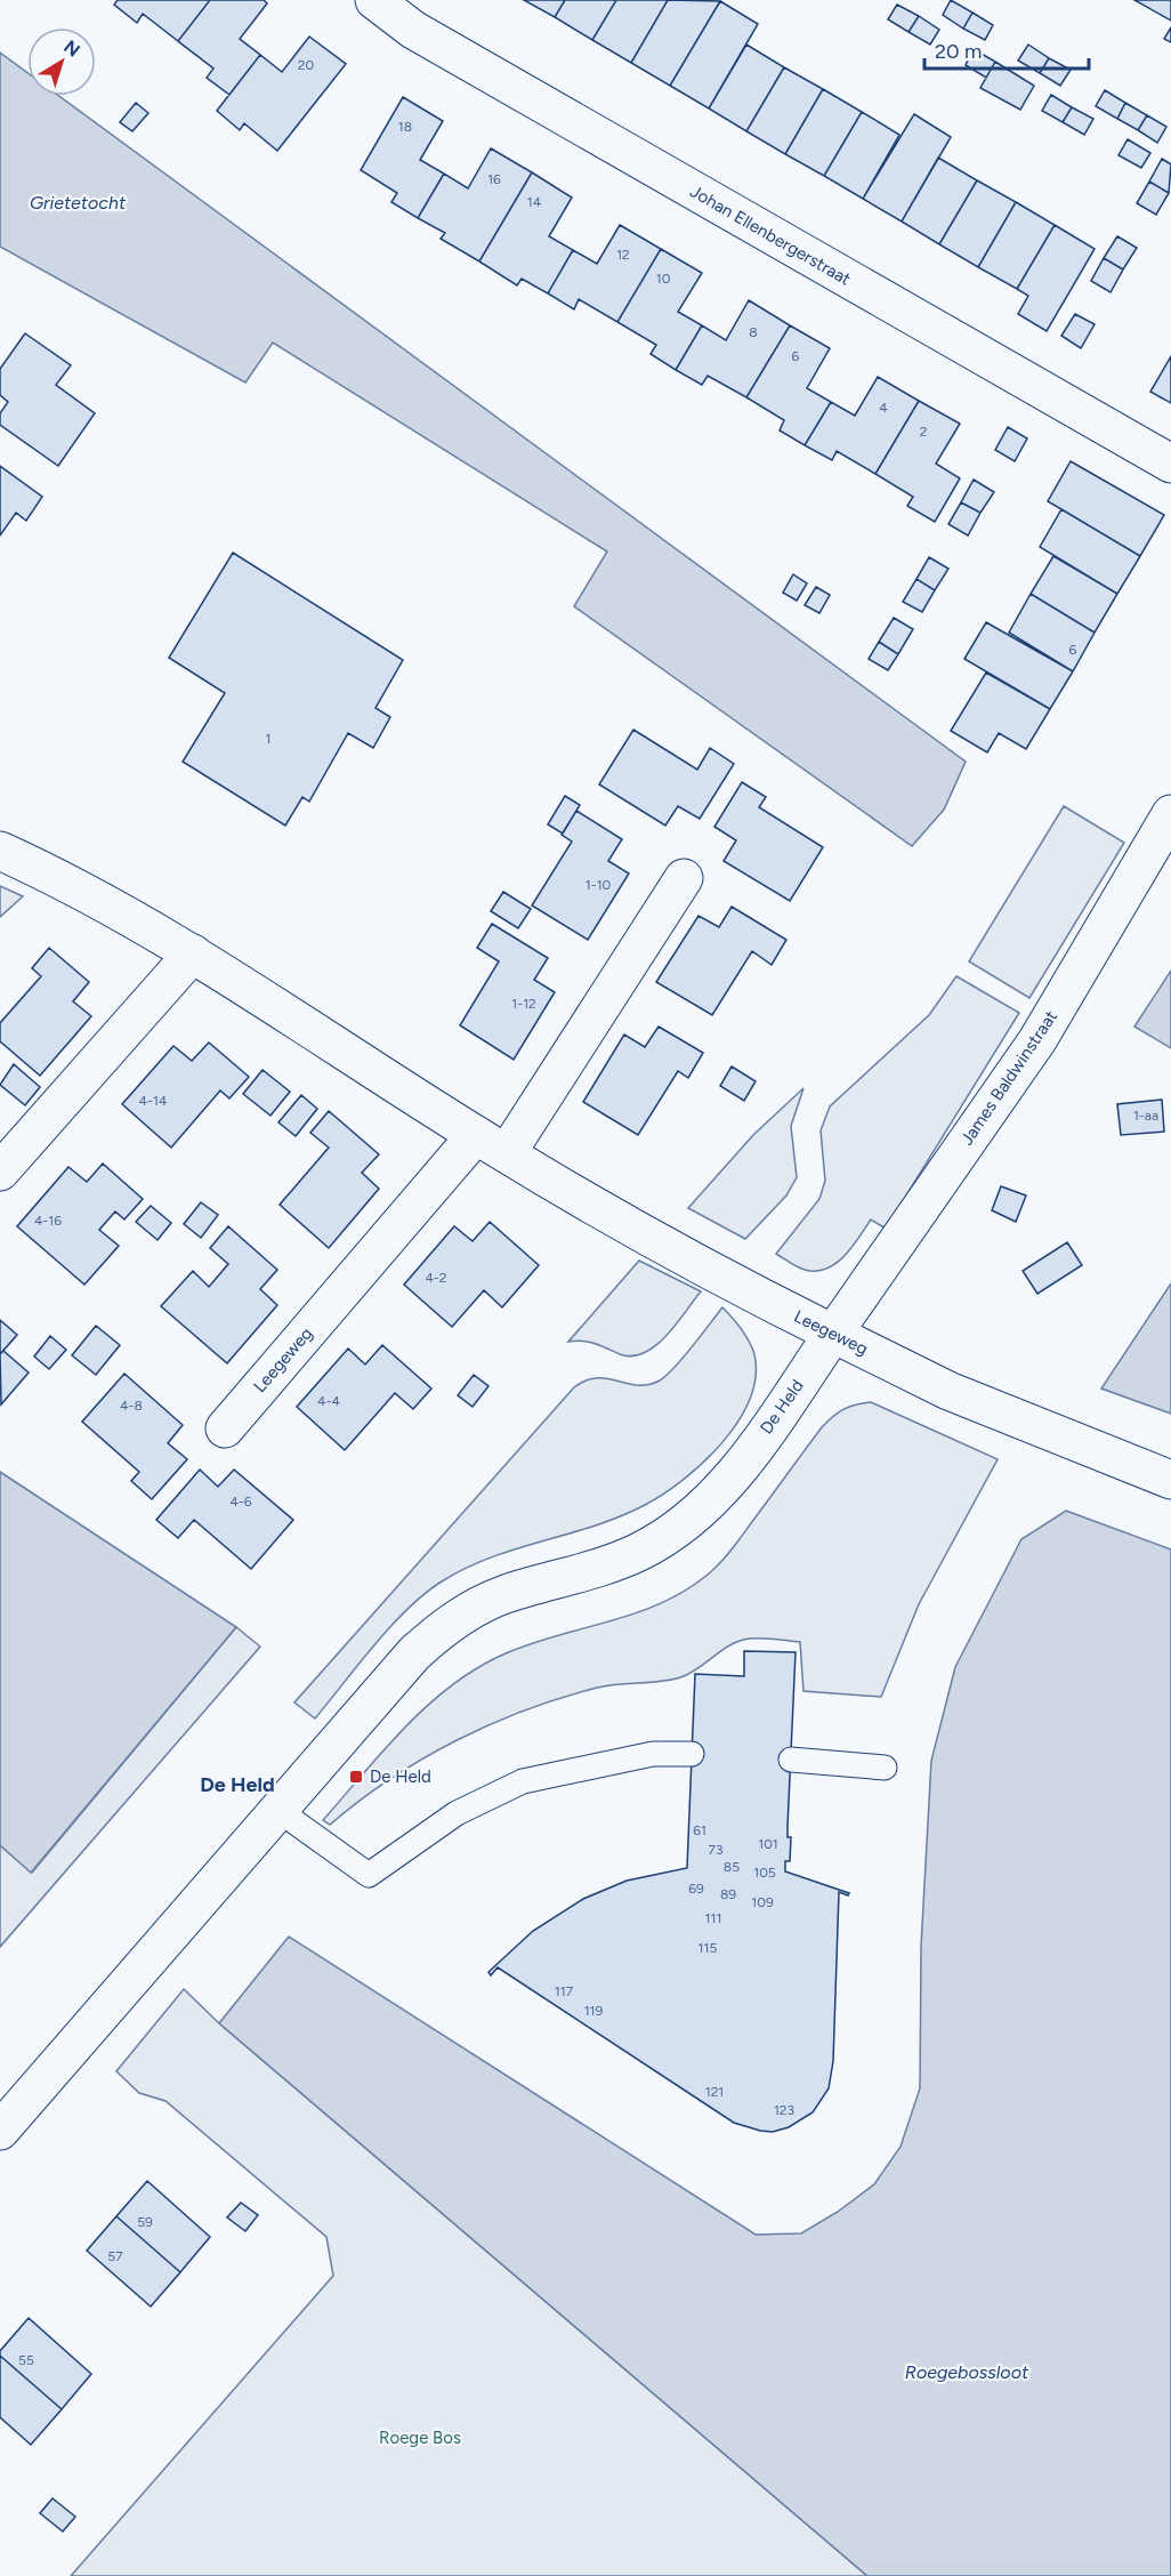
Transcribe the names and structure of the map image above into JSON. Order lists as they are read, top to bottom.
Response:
{
  "streets": {
    "street": [
      "Johan Ellenbergerstraat",
      "James Baldwinstraat",
      "Leegeweg",
      "De Held"
    ]
  },
  "crossings": [
    ["James Baldwinstraat", "Leegeweg"],
    ["James Baldwinstraat", "De Held"],
    ["Leegeweg", "De Held"]
  ],
  "districts": ["De Held"],
  "water": ["Grietetocht", "Roegebossloot"],
  "parks": ["Roege Bos"],
  "places": {
    "transit": ["De Held"]
  },
  "house_numbers": [
    "20",
    "18",
    "16",
    "14",
    "12",
    "10",
    "8",
    "6",
    "4",
    "2",
    "6",
    "1",
    "1-10",
    "1-12",
    "4-14",
    "1-aa",
    "4-16",
    "4-2",
    "4-4",
    "4-8",
    "4-6",
    "61",
    "101",
    "73",
    "85",
    "105",
    "69",
    "89",
    "109",
    "111",
    "115",
    "117",
    "119",
    "121",
    "123",
    "59",
    "57",
    "55"
  ],
  "scale_bar": "20 m",
  "north": "top right"
}
